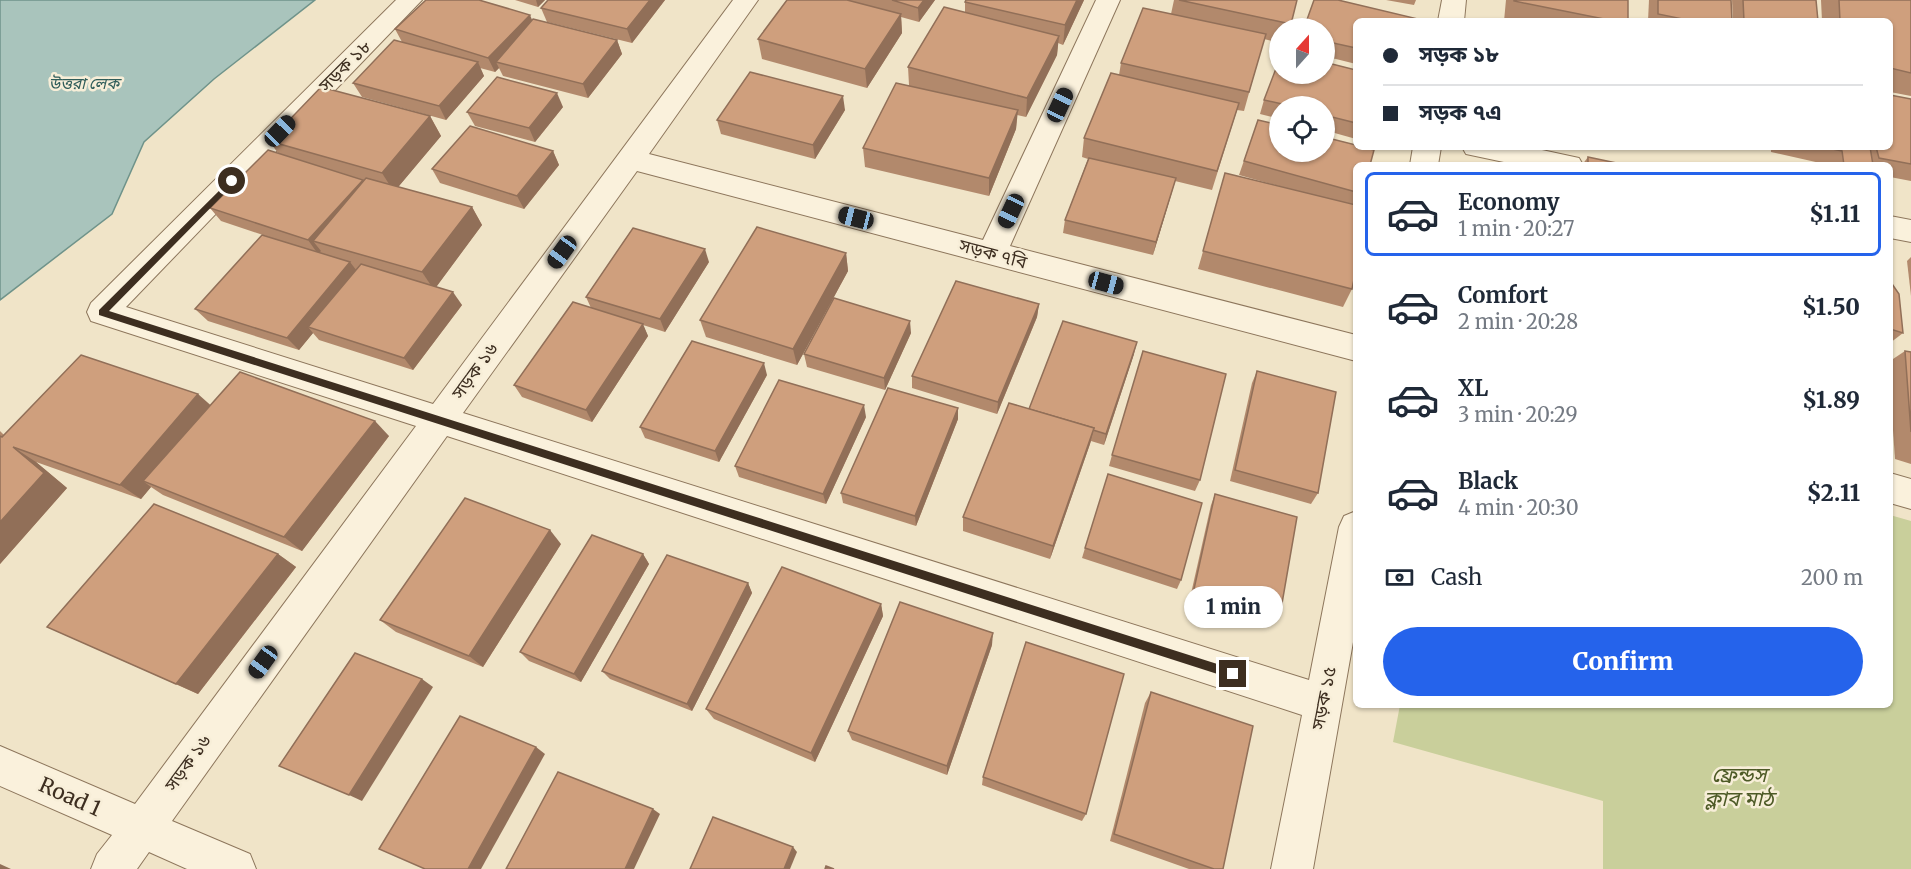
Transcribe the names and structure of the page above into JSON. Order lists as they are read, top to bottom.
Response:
{
  "streets": {
    "street": [
      "সড়ক ১৮",
      "সড়ক ৭বি",
      "সড়ক ১৬",
      "সড়ক ১৫",
      "Road 1"
    ]
  },
  "crossings": [
    ["সড়ক ১৮", "সড়ক ১৬"],
    ["সড়ক ৭বি", "সড়ক ১৬"],
    ["সড়ক ১৬", "Road 1"]
  ],
  "water": ["উত্তরা লেক"],
  "parks": ["ফ্রেন্ডস ক্লাব মাঠ"],
  "north": "top",
  "page": {
    "banner": ["সড়ক ১৮", "সড়ক ৭এ"],
    "list": [
      {
        "name": "Economy",
        "note": "1 min · 20:27",
        "value": "$1.11"
      },
      {
        "name": "Comfort",
        "note": "2 min · 20:28",
        "value": "$1.50"
      },
      {
        "name": "XL",
        "note": "3 min · 20:29",
        "value": "$1.89"
      },
      {
        "name": "Black",
        "note": "4 min · 20:30",
        "value": "$2.11"
      }
    ],
    "pay": ["Cash", "200 m"],
    "bubble": "1 min",
    "buttons": "Confirm"
  }
}
